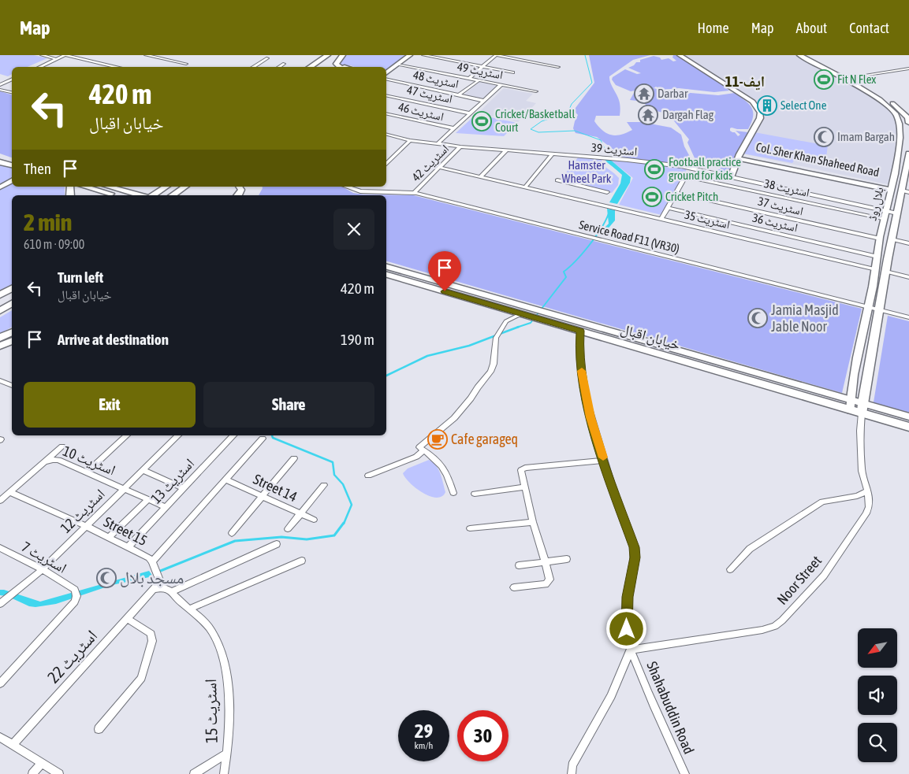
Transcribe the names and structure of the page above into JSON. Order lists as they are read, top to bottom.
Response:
{
  "streets": {
    "main road": ["خیابان اقبال"],
    "street": [
      "اسٹریٹ 49",
      "اسٹریٹ 48",
      "اسٹریٹ 47",
      "اسٹریٹ 46",
      "اسٹریٹ 39",
      "Col. Sher Khan Shaheed Road",
      "اسٹریٹ 42",
      "اسٹریٹ 38",
      "ہلال روڈ",
      "اسٹریٹ 37",
      "اسٹریٹ 35",
      "اسٹریٹ 36",
      "Service Road F11 (VR30)",
      "اسٹریٹ 10",
      "اسٹریٹ 13",
      "Street 14",
      "اسٹریٹ 12",
      "Street 15",
      "اسٹریٹ 7",
      "Noor Street",
      "اسٹریٹ 22",
      "Shahabuddin Road",
      "اسٹریٹ 15"
    ]
  },
  "crossings": [
    ["اسٹریٹ 39", "اسٹریٹ 42"],
    ["اسٹریٹ 39", "ہلال روڈ"],
    ["Col. Sher Khan Shaheed Road", "ہلال روڈ"],
    ["اسٹریٹ 42", "اسٹریٹ 35"],
    ["اسٹریٹ 42", "Service Road F11 (VR30)"],
    ["اسٹریٹ 38", "ہلال روڈ"],
    ["ہلال روڈ", "اسٹریٹ 37"],
    ["ہلال روڈ", "اسٹریٹ 35"],
    ["ہلال روڈ", "اسٹریٹ 36"],
    ["ہلال روڈ", "Service Road F11 (VR30)"],
    ["ہلال روڈ", "خیابان اقبال"],
    ["ہلال روڈ", "Noor Street"],
    ["خیابان اقبال", "Noor Street"],
    ["خیابان اقبال", "Shahabuddin Road"],
    ["اسٹریٹ 10", "اسٹریٹ 13"],
    ["اسٹریٹ 10", "اسٹریٹ 12"],
    ["اسٹریٹ 13", "Street 15"],
    ["اسٹریٹ 12", "Street 15"],
    ["اسٹریٹ 12", "اسٹریٹ 7"],
    ["Street 15", "اسٹریٹ 22"],
    ["Noor Street", "Shahabuddin Road"]
  ],
  "districts": ["ایف-11"],
  "parks": ["Hamster Wheel Park"],
  "places": {
    "sports": [
      "Fit N Flex",
      "Cricket/Basketball Court",
      "Football practice ground for kids",
      "Cricket Pitch"
    ],
    "temple": ["Darbar", "Dargah Flag"],
    "building": ["Select One"],
    "mosque": ["Imam Bargah", "Jamia Masjid Jable Noor", "مسجد بلال"],
    "cafe": ["Cafe garageq"]
  },
  "north": "bottom left",
  "page": {
    "header": "Map",
    "nav": [
      "Home",
      "Map",
      "About",
      "Contact"
    ],
    "turn": ["420 m", "خیابان اقبال"],
    "then": "Then",
    "heading": ["2 min", "610 m · 09:00"],
    "list": [
      {
        "name": "Turn left",
        "note": "خیابان اقبال",
        "value": "420 m"
      },
      {
        "name": "Arrive at destination",
        "value": "190 m"
      }
    ],
    "buttons": ["Exit", "Share"],
    "speed": "29 km/h",
    "limit": "30"
  }
}
